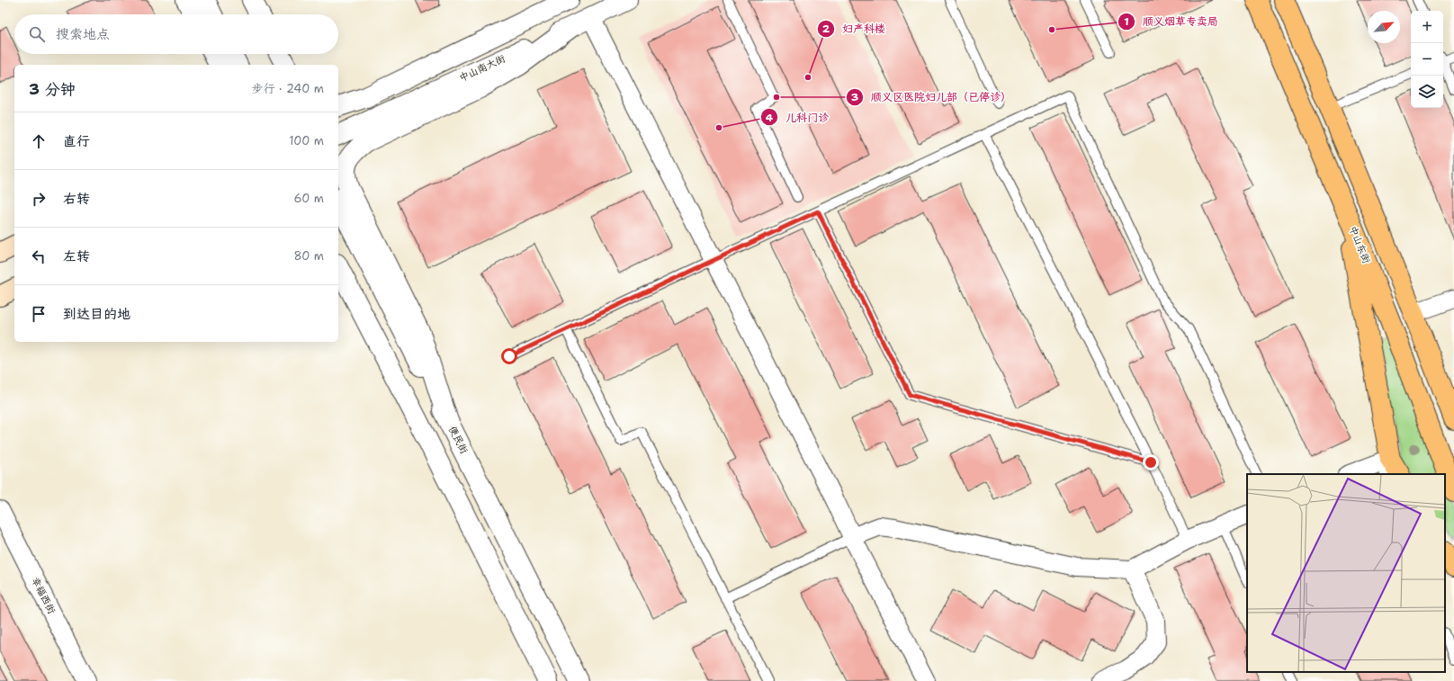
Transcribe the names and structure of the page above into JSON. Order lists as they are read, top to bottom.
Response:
{
  "streets": {
    "main road": ["中山东街"],
    "street": ["中山南大街", "便民街", "幸福西街"]
  },
  "places": [
    "顺义烟草专卖局",
    "妇产科楼",
    "顺义区医院妇儿部（已停诊）",
    "儿科门诊"
  ],
  "north": "top right",
  "page": {
    "map_buttons": ["+", "−"],
    "search": "搜索地点",
    "heading": ["3 分钟", "步行 · 240 m"],
    "list": [
      ["直行", "100 m"],
      ["右转", "60 m"],
      ["左转", "80 m"],
      "到达目的地"
    ]
  }
}
